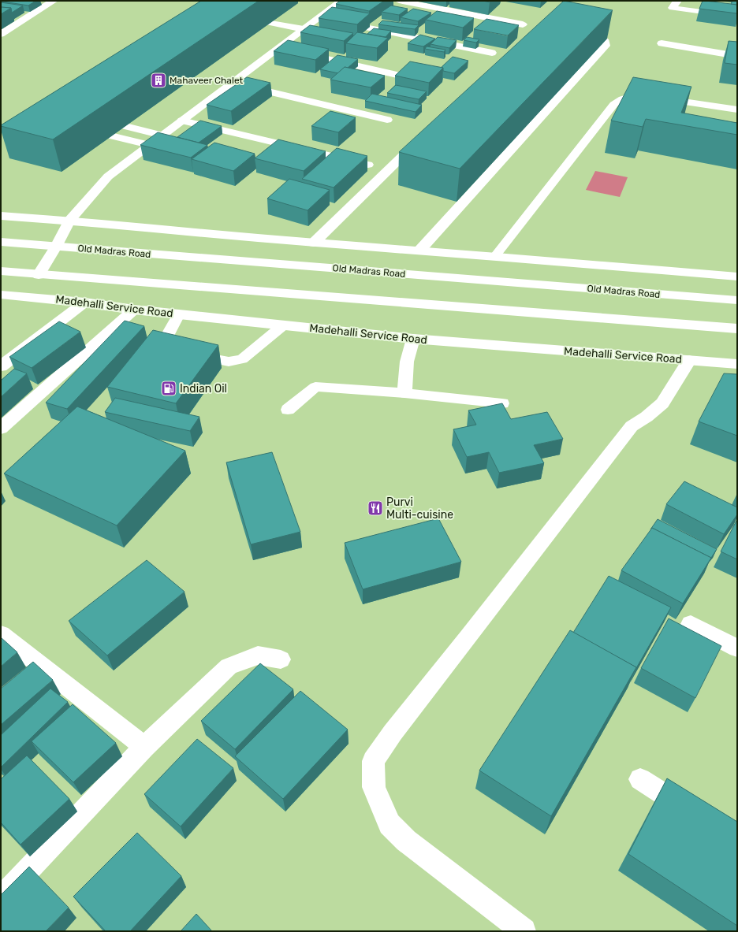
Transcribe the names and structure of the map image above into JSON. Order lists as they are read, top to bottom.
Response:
{
  "streets": {
    "main road": ["Old Madras Road", "Madehalli Service Road"]
  },
  "places": {
    "building": ["Mahaveer Chalet"],
    "fuel station": ["Indian Oil"],
    "restaurant": ["Purvi Multi-cuisine"]
  }
}
